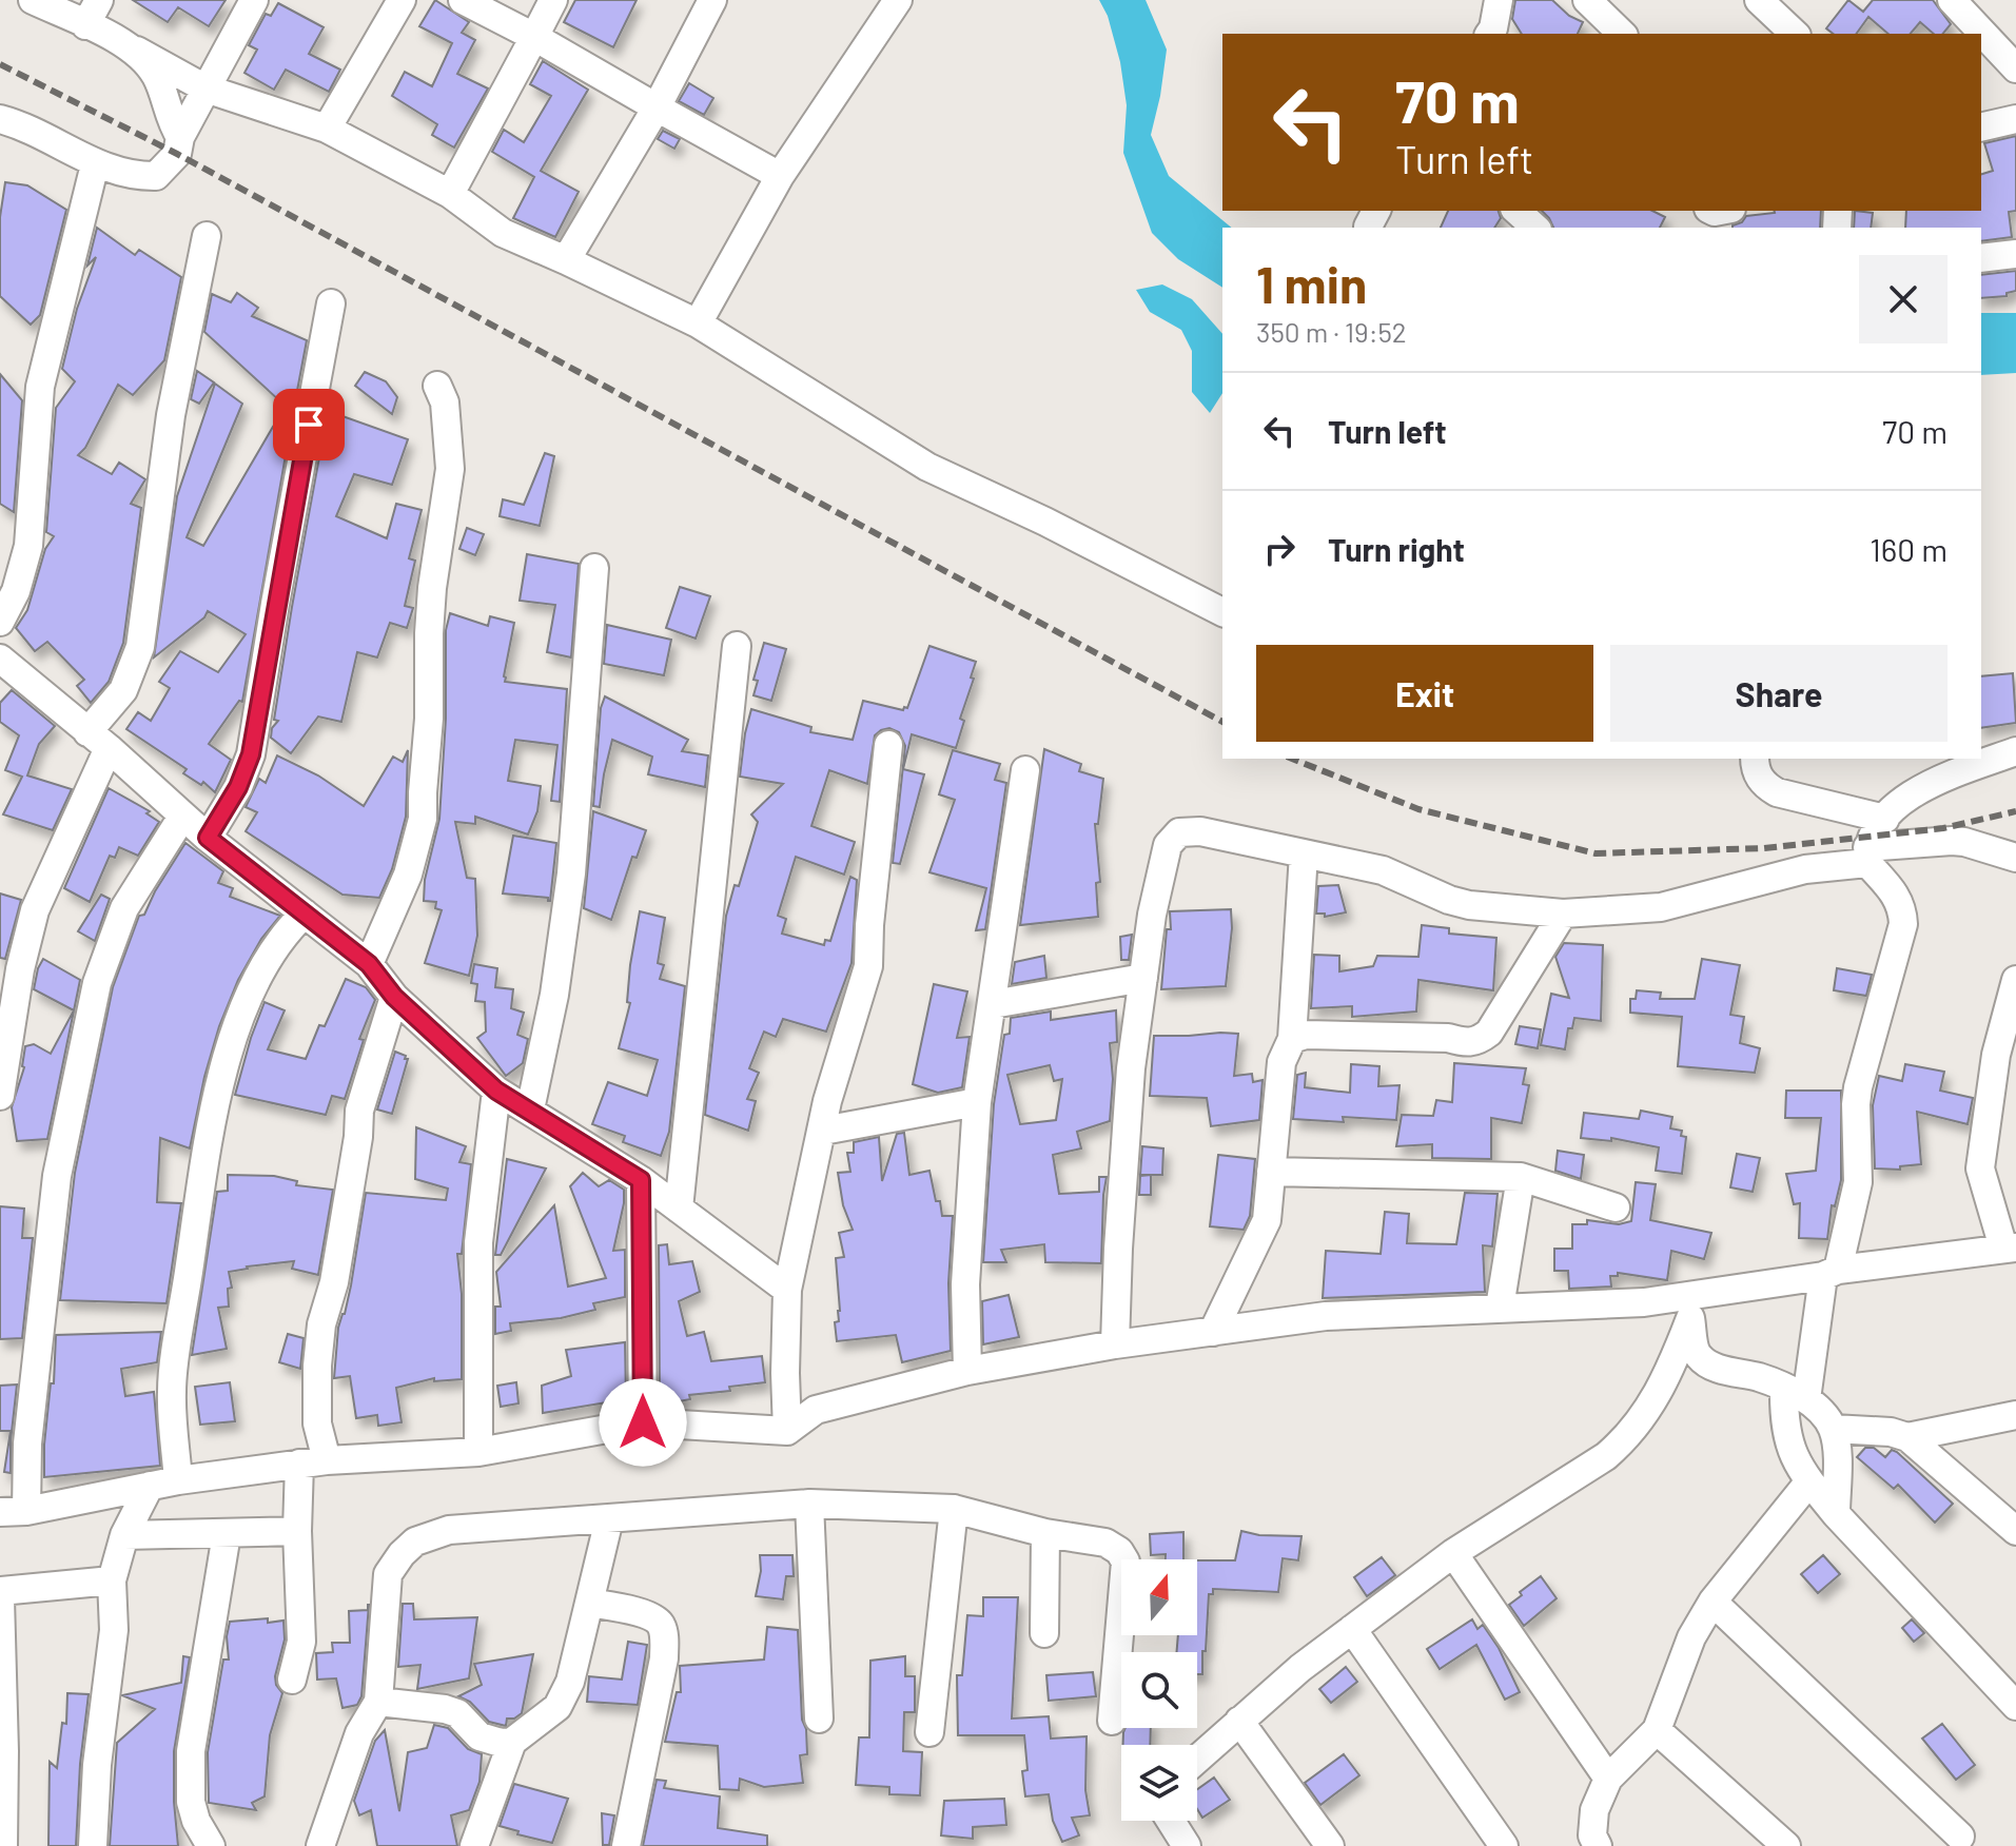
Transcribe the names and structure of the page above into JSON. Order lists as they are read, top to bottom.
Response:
{
  "north": "top",
  "page": {
    "turn": ["70 m", "Turn left"],
    "heading": ["1 min", "350 m · 19:52"],
    "list": [
      {
        "name": "Turn left",
        "value": "70 m"
      },
      {
        "name": "Turn right",
        "value": "160 m"
      }
    ],
    "buttons": ["Exit", "Share"]
  }
}
